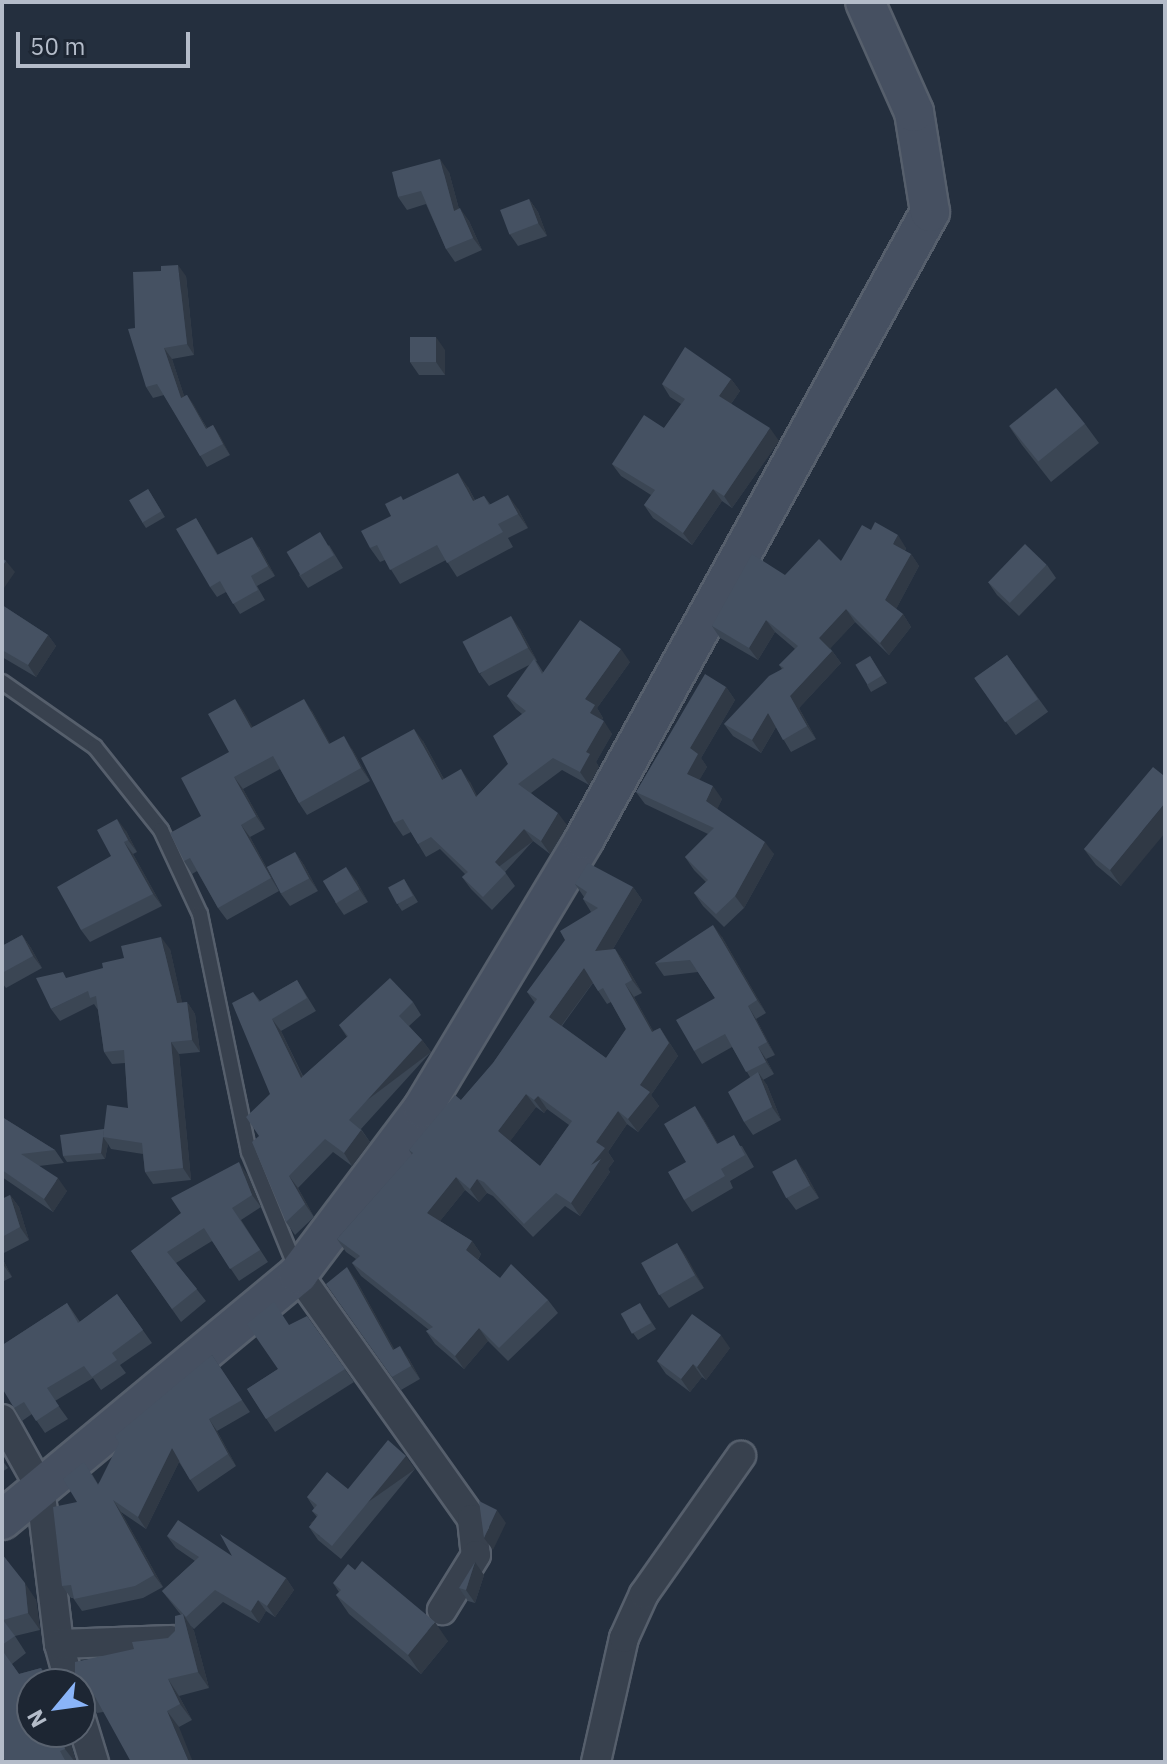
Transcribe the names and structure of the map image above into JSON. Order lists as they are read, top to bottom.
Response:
{
  "scale_bar": "50 m",
  "north": "bottom left"
}
